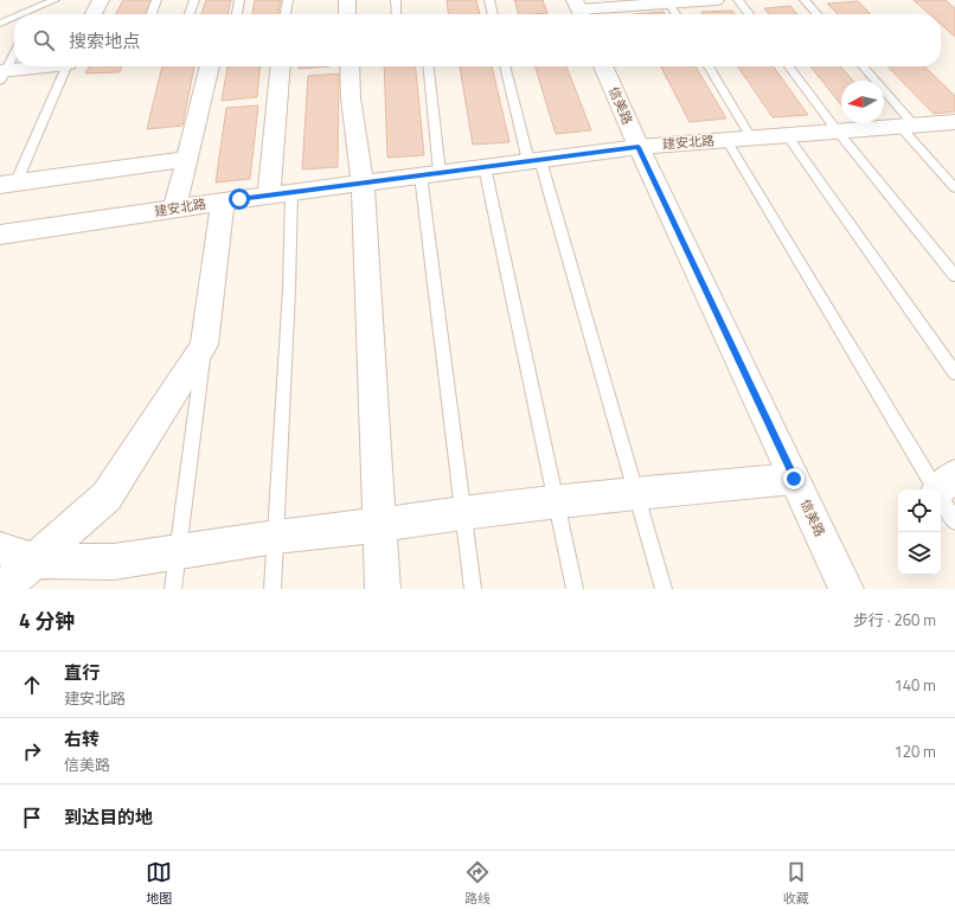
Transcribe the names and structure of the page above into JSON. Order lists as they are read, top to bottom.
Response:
{
  "streets": {
    "street": ["信美路", "建安北路"]
  },
  "crossings": [
    ["信美路", "建安北路"]
  ],
  "north": "left",
  "page": {
    "search": "搜索地点",
    "heading": ["4 分钟", "步行 · 260 m"],
    "list": [
      ["直行", "建安北路", "140 m"],
      ["右转", "信美路", "120 m"],
      "到达目的地"
    ],
    "nav": ["地图", "路线", "收藏"]
  }
}
